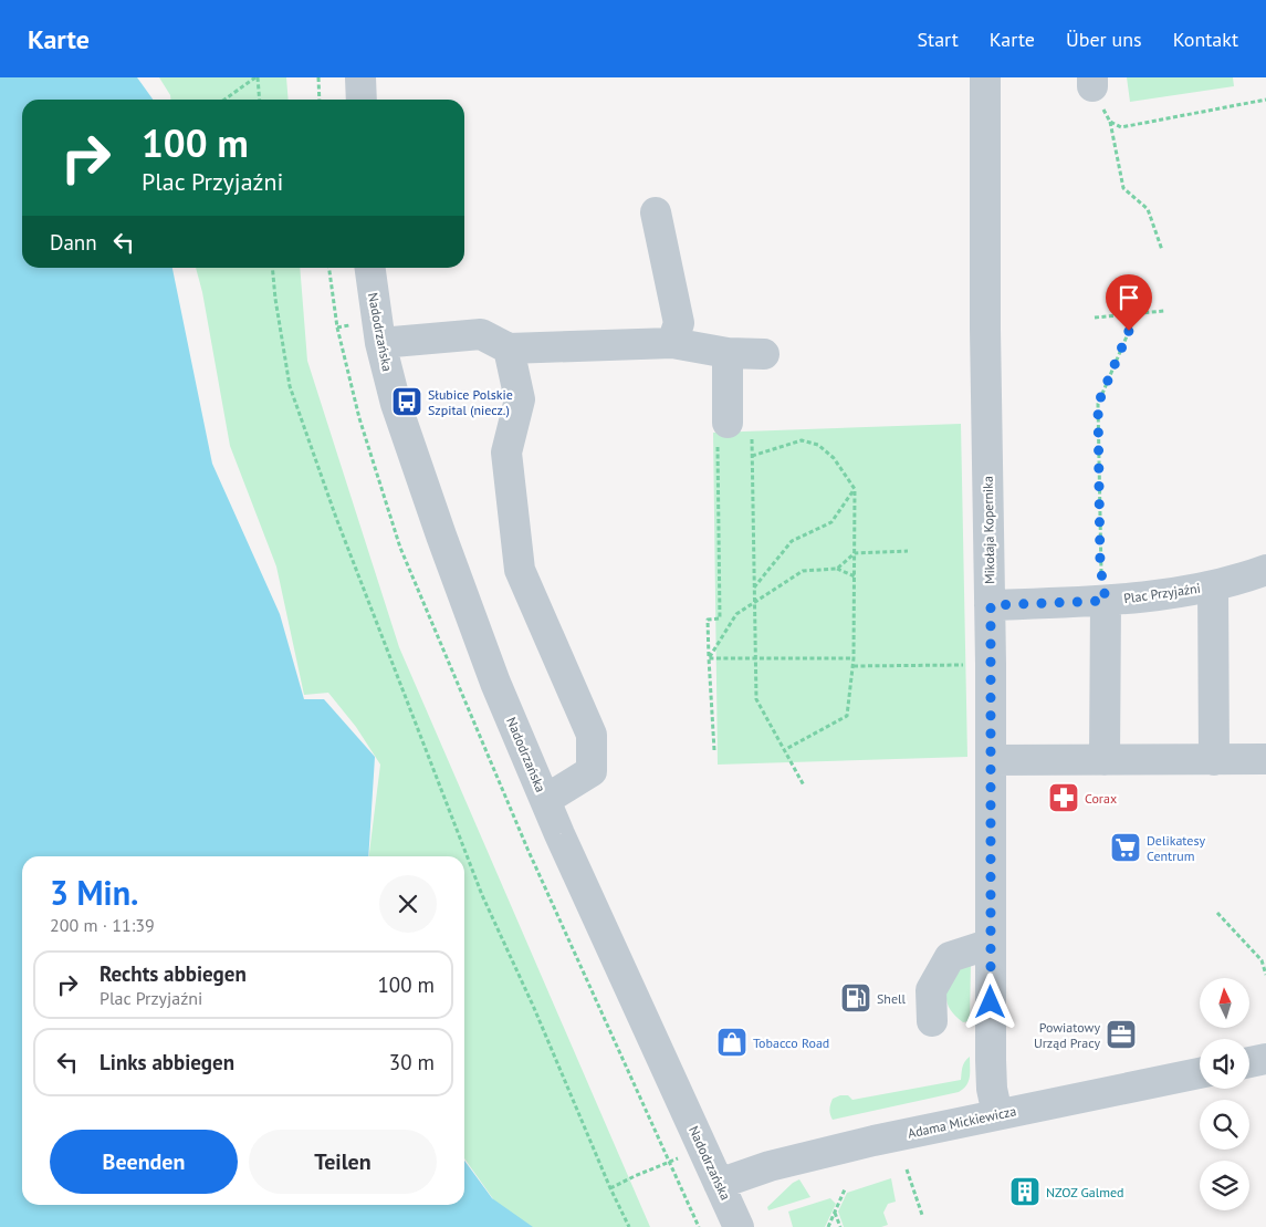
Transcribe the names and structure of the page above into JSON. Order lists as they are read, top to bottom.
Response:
{
  "streets": {
    "street": [
      "Nadodrzańska",
      "Mikołaja Kopernika",
      "Plac Przyjaźni",
      "Adama Mickiewicza"
    ]
  },
  "crossings": [
    ["Nadodrzańska", "Adama Mickiewicza"],
    ["Mikołaja Kopernika", "Plac Przyjaźni"],
    ["Mikołaja Kopernika", "Adama Mickiewicza"]
  ],
  "places": {
    "bus stop": ["Słubice Polskie Szpital (niecz.)"],
    "pharmacy": ["Corax"],
    "supermarket": ["Delikatesy Centrum"],
    "fuel station": ["Shell"],
    "office": ["Powiatowy Urząd Pracy"],
    "shop": ["Tobacco Road"],
    "building": ["NZOZ Galmed"]
  },
  "north": "top",
  "page": {
    "header": "Karte",
    "nav": [
      "Start",
      "Karte",
      "Über uns",
      "Kontakt"
    ],
    "turn": ["100 m", "Plac Przyjaźni"],
    "then": "Dann",
    "heading": ["3 Min.", "200 m · 11:39"],
    "list": [
      {
        "name": "Rechts abbiegen",
        "note": "Plac Przyjaźni",
        "value": "100 m"
      },
      {
        "name": "Links abbiegen",
        "value": "30 m"
      }
    ],
    "buttons": ["Beenden", "Teilen"]
  }
}
